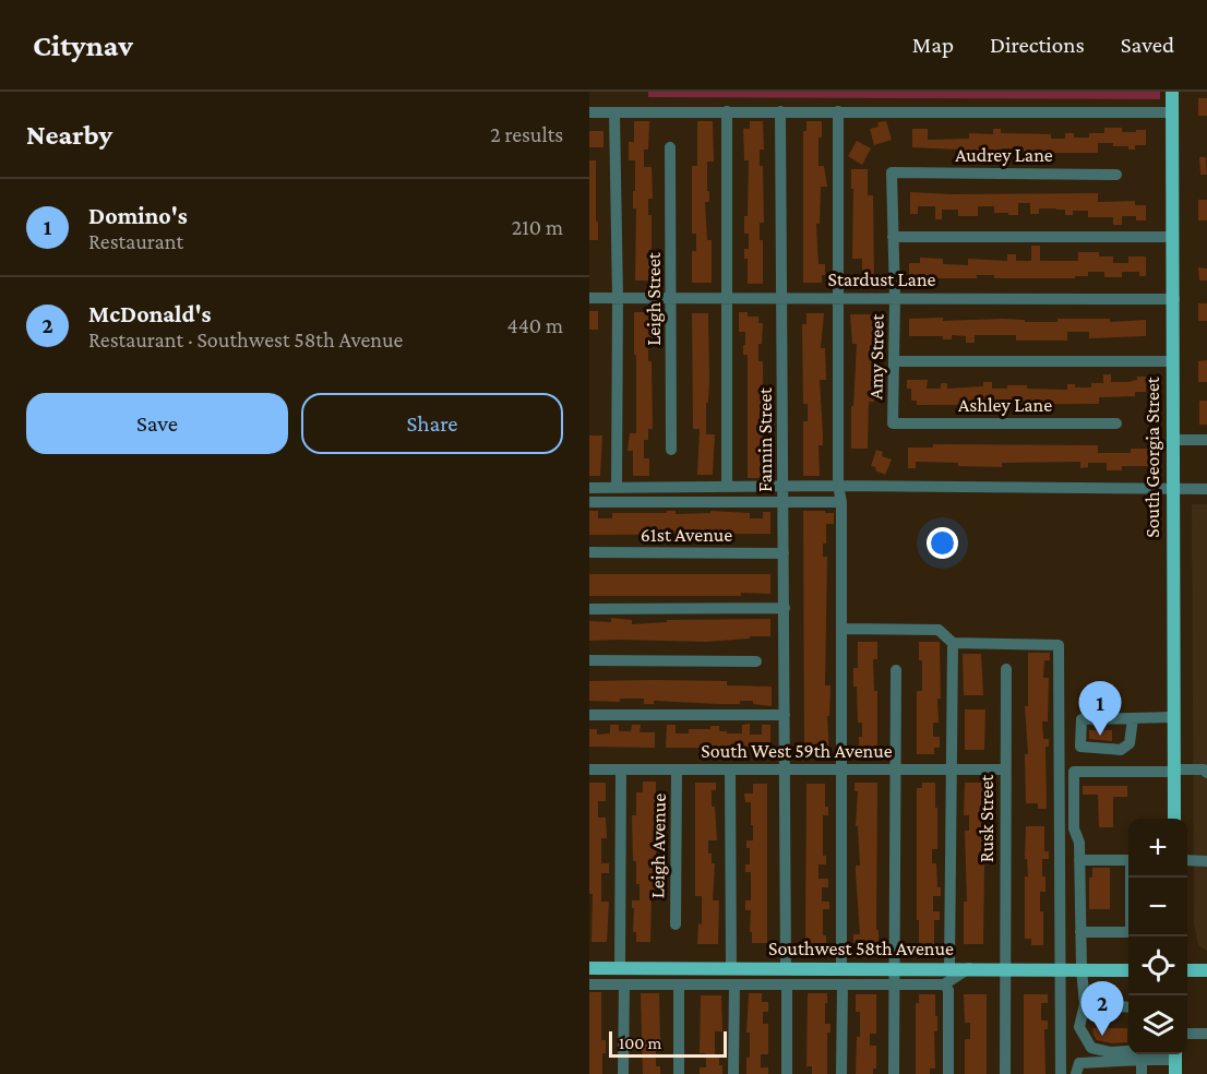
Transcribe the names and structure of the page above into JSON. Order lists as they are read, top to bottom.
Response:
{
  "streets": {
    "main road": ["South Georgia Street", "Southwest 58th Avenue"],
    "street": [
      "Audrey Lane",
      "Stardust Lane",
      "Leigh Street",
      "Amy Street",
      "Ashley Lane",
      "Fannin Street",
      "61st Avenue",
      "South West 59th Avenue",
      "Rusk Street",
      "Leigh Avenue"
    ]
  },
  "crossings": [
    ["Audrey Lane", "Amy Street"],
    ["Stardust Lane", "Leigh Street"],
    ["Stardust Lane", "Amy Street"],
    ["Stardust Lane", "Fannin Street"],
    ["Stardust Lane", "South Georgia Street"],
    ["Amy Street", "Ashley Lane"],
    ["Fannin Street", "61st Avenue"],
    ["Fannin Street", "South West 59th Avenue"],
    ["Fannin Street", "Southwest 58th Avenue"],
    ["South West 59th Avenue", "Rusk Street"],
    ["South West 59th Avenue", "Leigh Avenue"],
    ["Rusk Street", "Southwest 58th Avenue"]
  ],
  "scale_bar": "100 m",
  "page": {
    "header": "Citynav",
    "nav": ["Map", "Directions", "Saved"],
    "heading": ["Nearby", "2 results"],
    "list": [
      {
        "mark": "1",
        "name": "Domino's",
        "note": "Restaurant",
        "value": "210 m"
      },
      {
        "mark": "2",
        "name": "McDonald's",
        "note": "Restaurant · Southwest 58th Avenue",
        "value": "440 m"
      }
    ],
    "buttons": ["Save", "Share"],
    "pins": ["1", "2"],
    "map_buttons": ["+", "−"],
    "scale": "100 m"
  }
}
